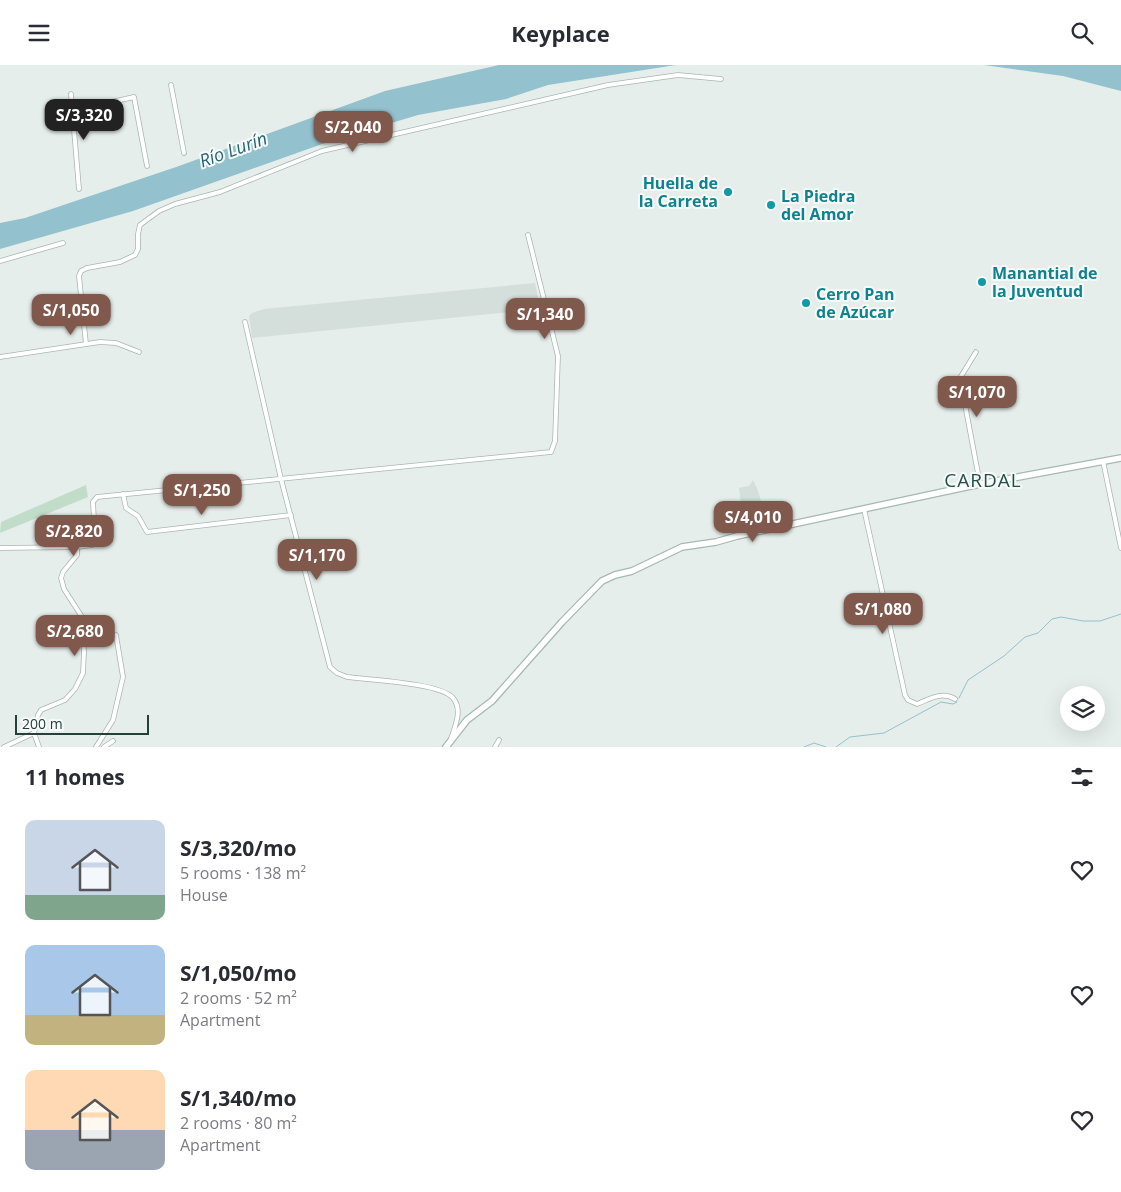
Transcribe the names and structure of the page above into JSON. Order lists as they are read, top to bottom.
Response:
{
  "districts": ["CARDAL"],
  "water": ["Río Lurín"],
  "places": [
    "Huella de la Carreta",
    "La Piedra del Amor",
    "Manantial de la Juventud",
    "Cerro Pan de Azúcar"
  ],
  "scale_bar": "200 m",
  "page": {
    "header": "Keyplace",
    "price": [
      "S/3,320",
      "S/2,040",
      "S/1,050",
      "S/1,340",
      "S/1,070",
      "S/1,250",
      "S/4,010",
      "S/2,820",
      "S/1,170",
      "S/1,080",
      "S/2,680"
    ],
    "scale": "200 m",
    "heading": "11 homes",
    "list": [
      {
        "name": "S/3,320/mo",
        "note": "5 rooms · 138 m² · House"
      },
      {
        "name": "S/1,050/mo",
        "note": "2 rooms · 52 m² · Apartment"
      },
      {
        "name": "S/1,340/mo",
        "note": "2 rooms · 80 m² · Apartment"
      }
    ]
  }
}
